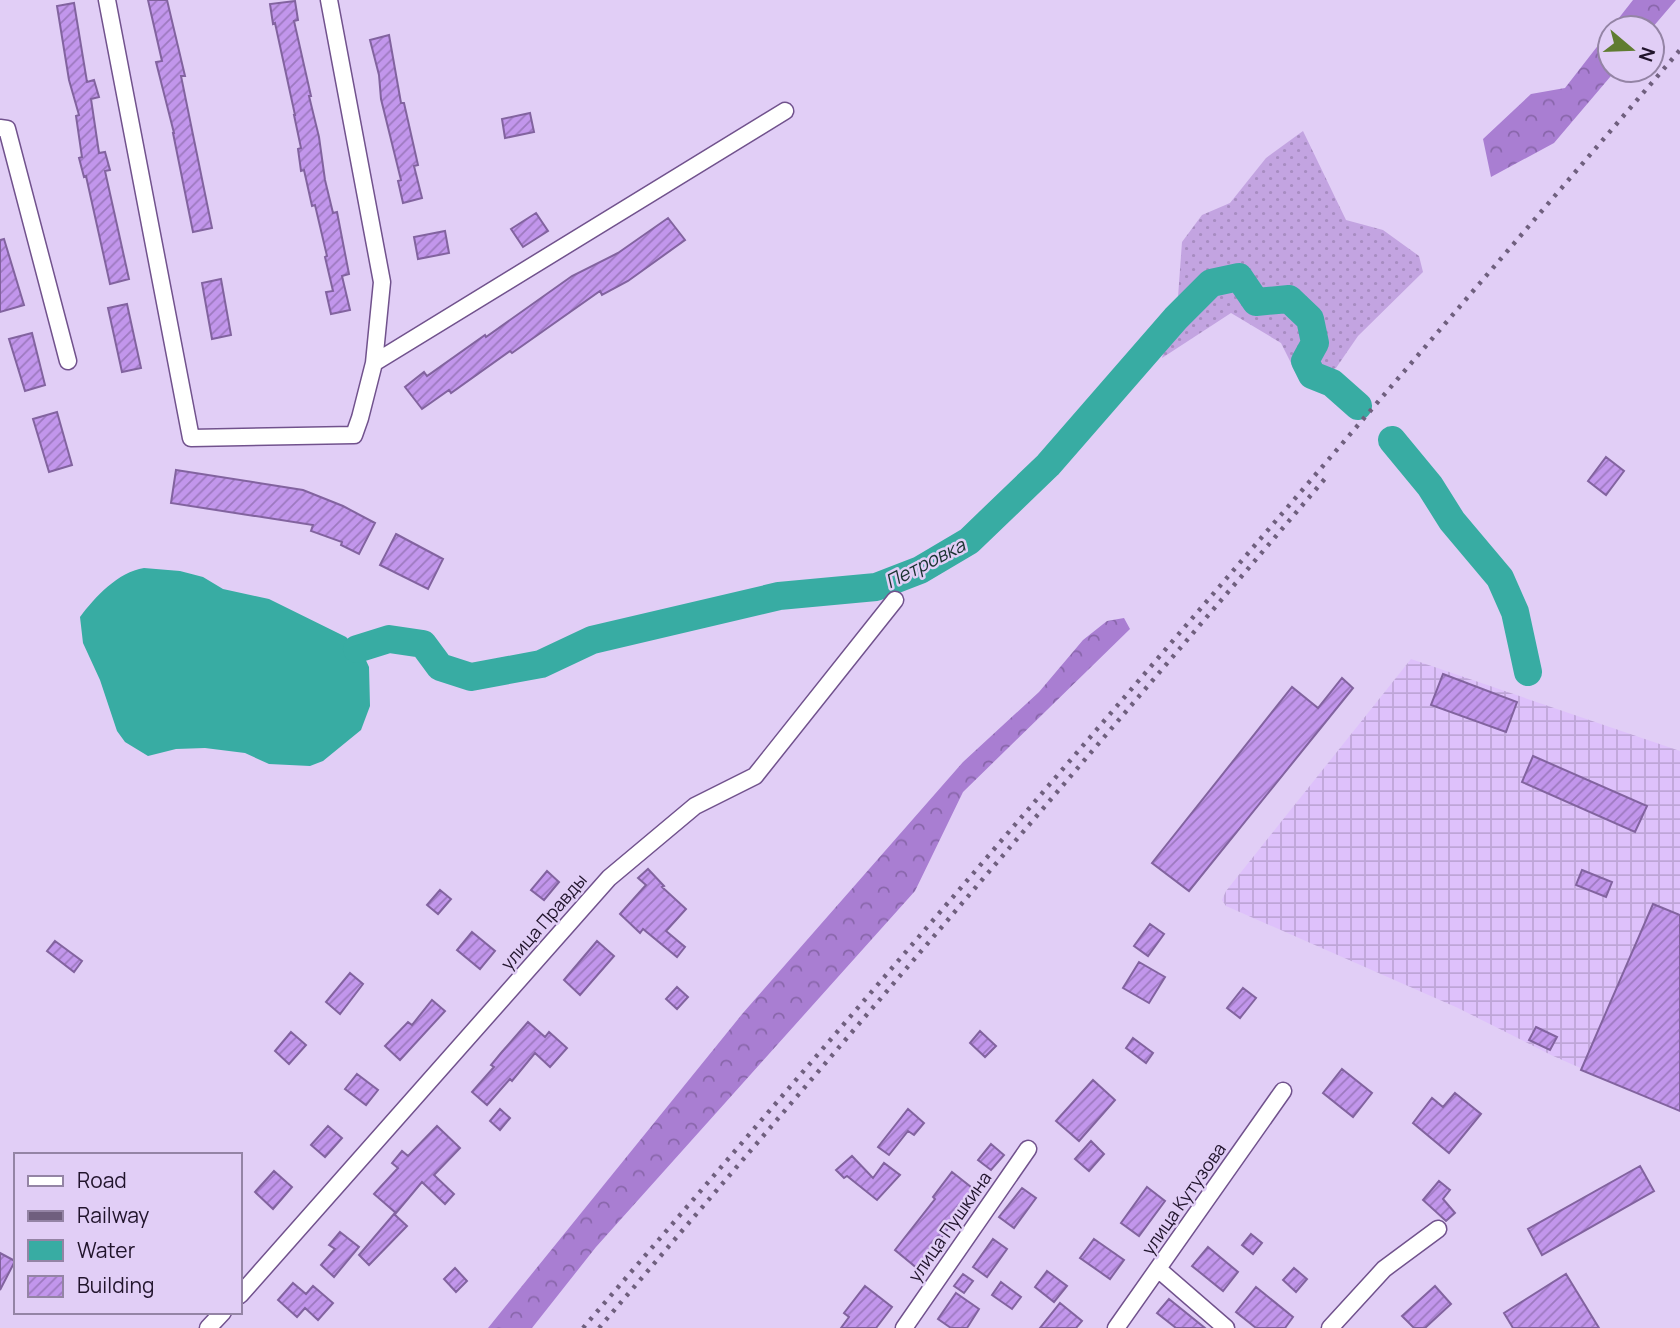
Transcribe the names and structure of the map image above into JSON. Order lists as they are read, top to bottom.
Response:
{
  "streets": {
    "street": ["улица Правды", "улица Кутузова", "улица Пушкина"]
  },
  "water": ["Петровка"],
  "legend": [
    "Road",
    "Railway",
    "Water",
    "Building"
  ],
  "north": "right"
}
